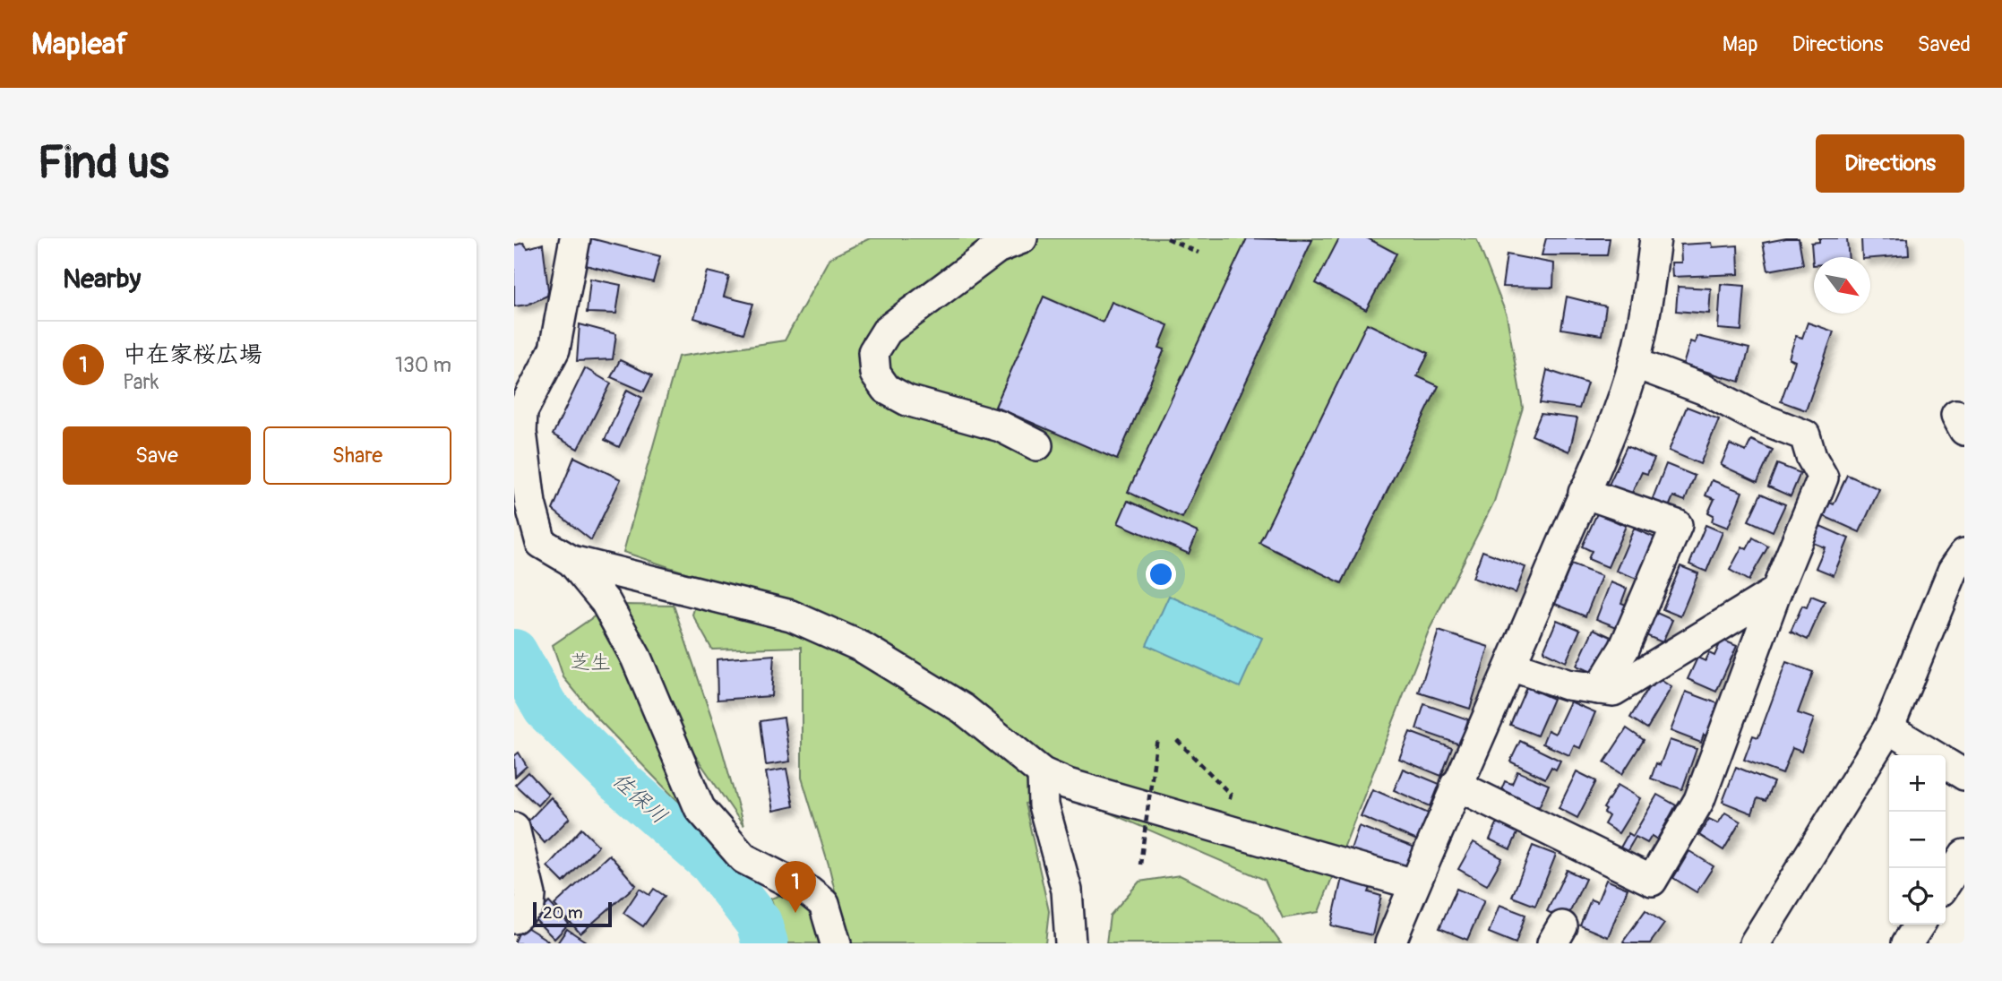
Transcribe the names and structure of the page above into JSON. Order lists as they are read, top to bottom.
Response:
{
  "water": ["佐保川"],
  "parks": ["芝生"],
  "scale_bar": "20 m",
  "north": "bottom right",
  "page": {
    "header": "Mapleaf",
    "nav": ["Map", "Directions", "Saved"],
    "buttons": [
      "Directions",
      ["Save", "Share"]
    ],
    "title": "Find us",
    "heading": "Nearby",
    "list": [
      {
        "mark": "1",
        "name": "中在家桜広場",
        "note": "Park",
        "value": "130 m"
      }
    ],
    "map_buttons": ["+", "−"],
    "pins": "1",
    "scale": "20 m"
  }
}
